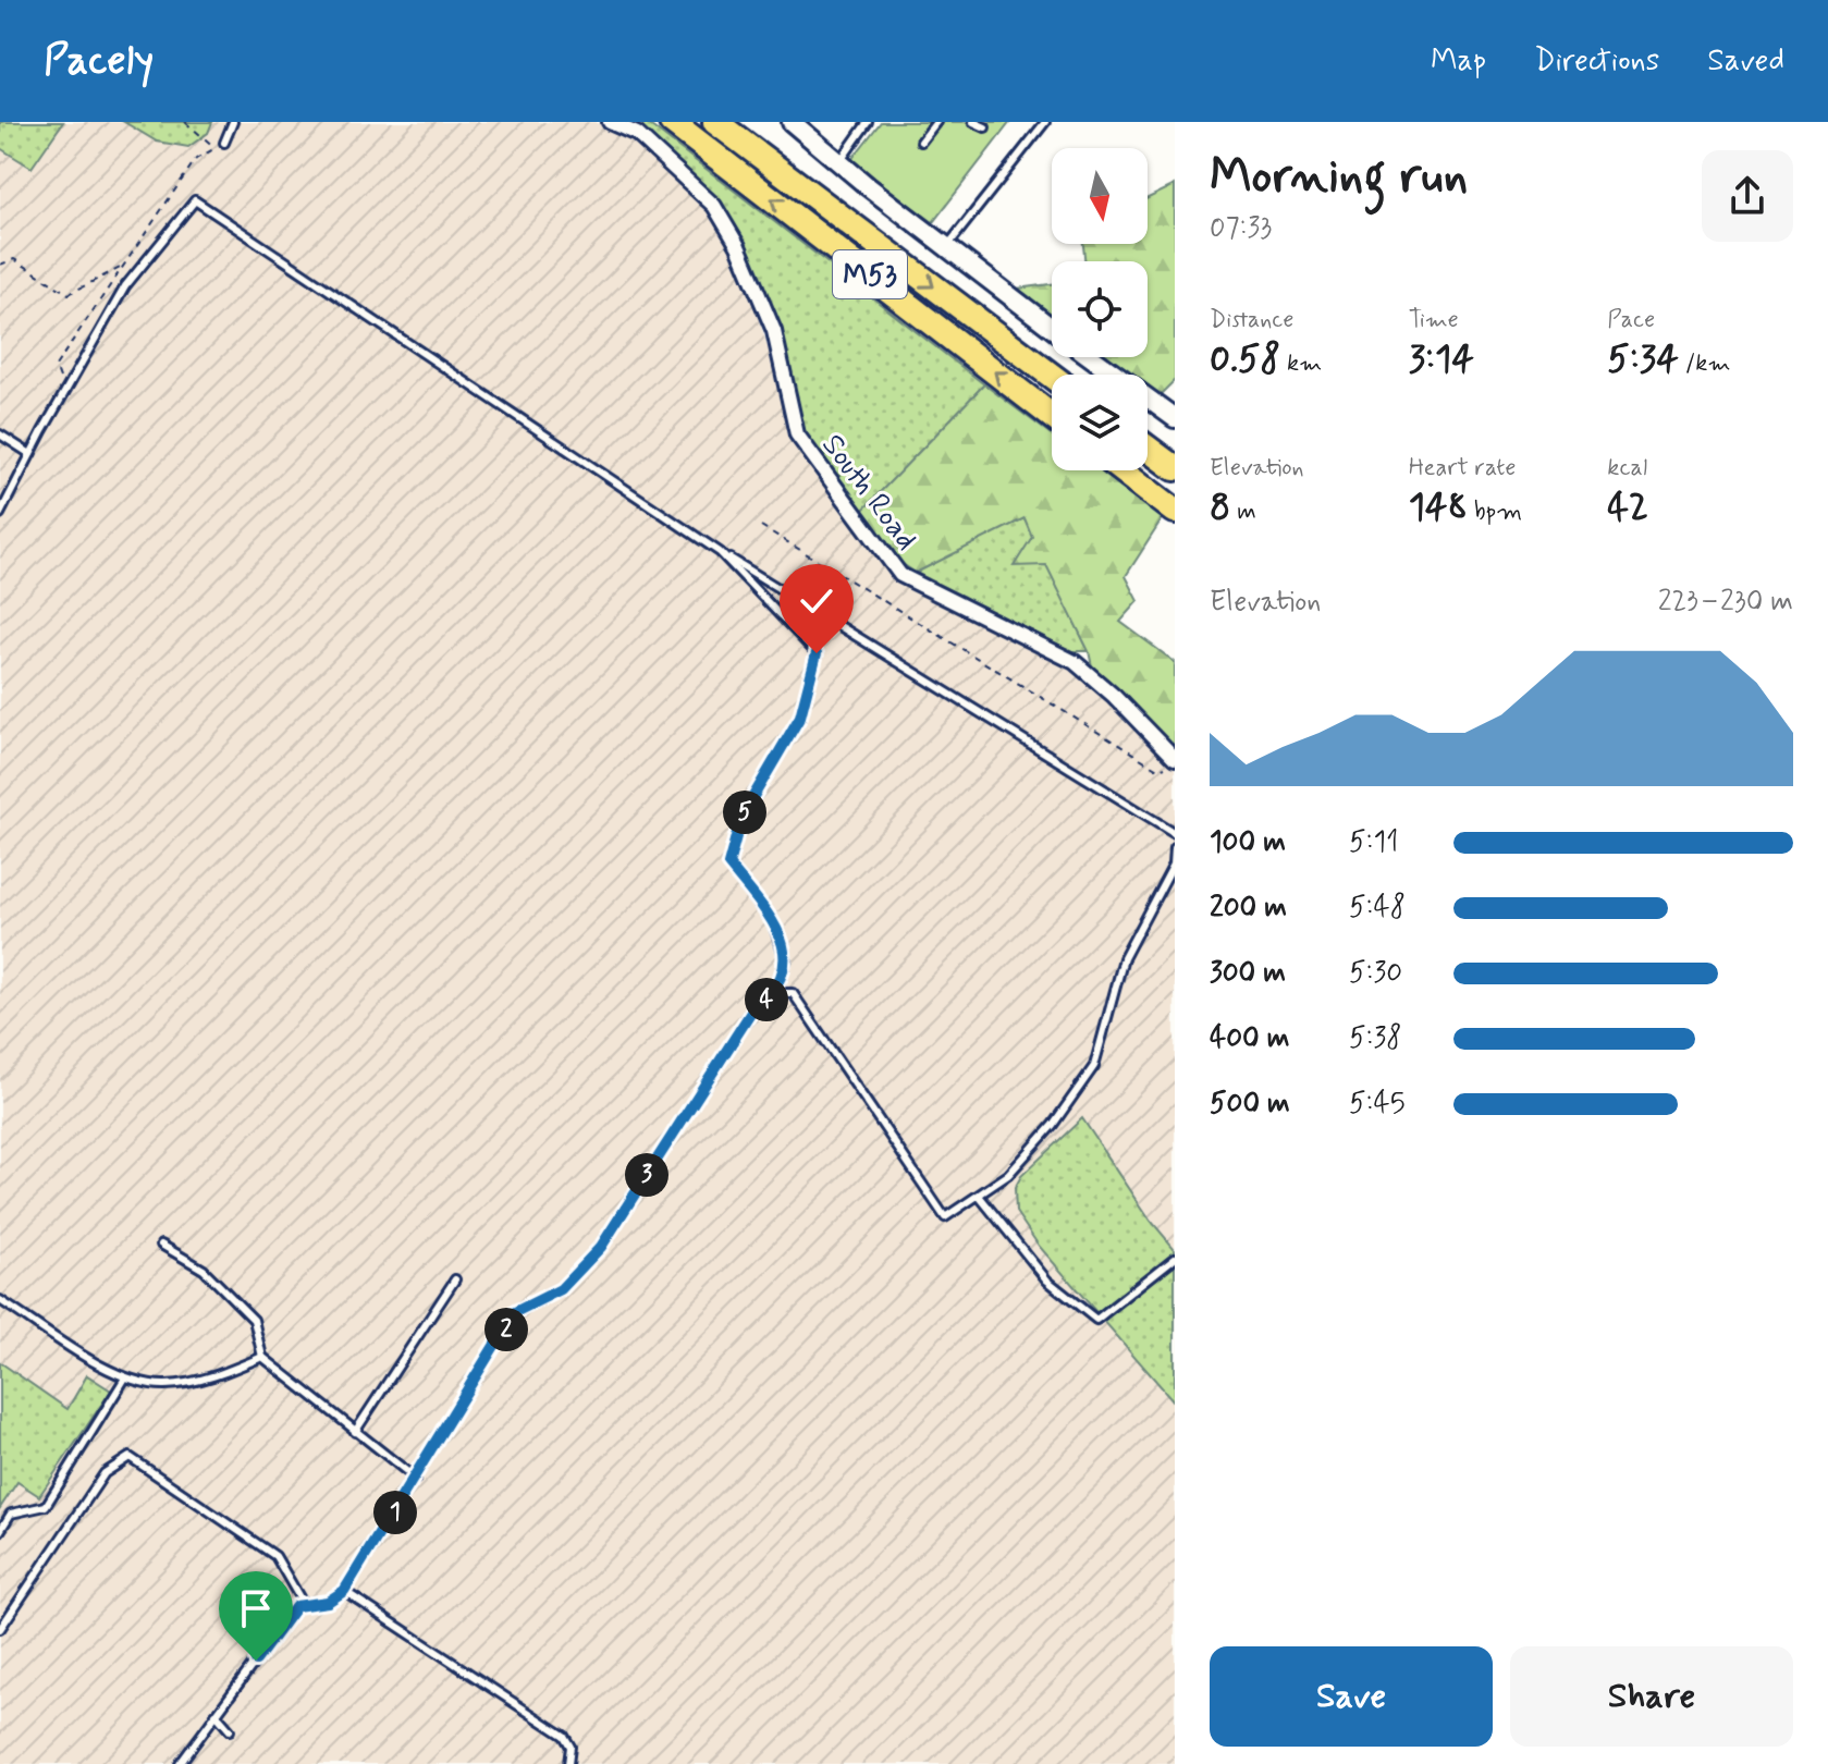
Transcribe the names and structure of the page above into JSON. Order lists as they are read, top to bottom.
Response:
{
  "streets": {
    "highway": ["M53"],
    "street": ["South Road"]
  },
  "north": "bottom",
  "page": {
    "header": "Pacely",
    "nav": ["Map", "Directions", "Saved"],
    "heading": ["Morning run", "07:33"],
    "stats": [
      ["Distance", "0.58 km"],
      ["Time", "3:14"],
      ["Pace", "5:34 /km"],
      ["Elevation", "8 m"],
      ["Heart rate", "148 bpm"],
      ["kcal", "42"]
    ],
    "chart": ["Elevation", "223–230 m"],
    "pins": [
      "5",
      "4",
      "3",
      "2",
      "1"
    ],
    "list": [
      {
        "name": "100 m",
        "note": "5:11"
      },
      {
        "name": "200 m",
        "note": "5:48"
      },
      {
        "name": "300 m",
        "note": "5:30"
      },
      {
        "name": "400 m",
        "note": "5:38"
      },
      {
        "name": "500 m",
        "note": "5:45"
      }
    ],
    "buttons": ["Save", "Share"]
  }
}
